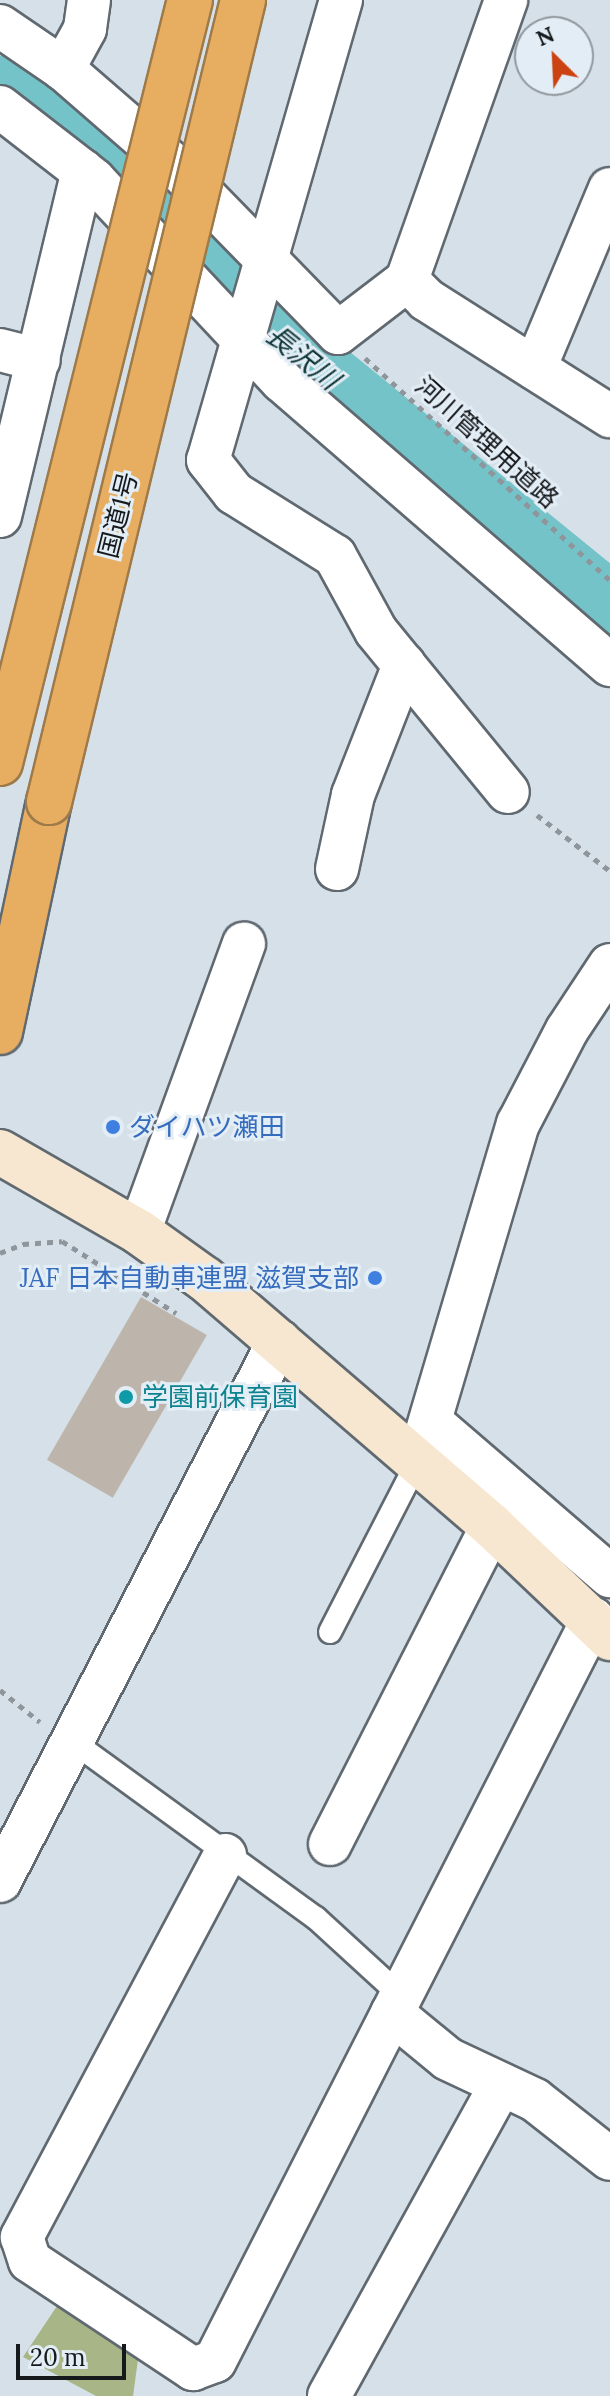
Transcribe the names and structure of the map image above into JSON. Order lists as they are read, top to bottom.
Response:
{
  "streets": {
    "highway": ["国道1号"],
    "path": ["河川管理用道路"]
  },
  "water": ["長沢川"],
  "places": ["ダイハツ瀬田", "JAF 日本自動車連盟 滋賀支部", "学園前保育園"],
  "scale_bar": "20 m",
  "north": "top left"
}
